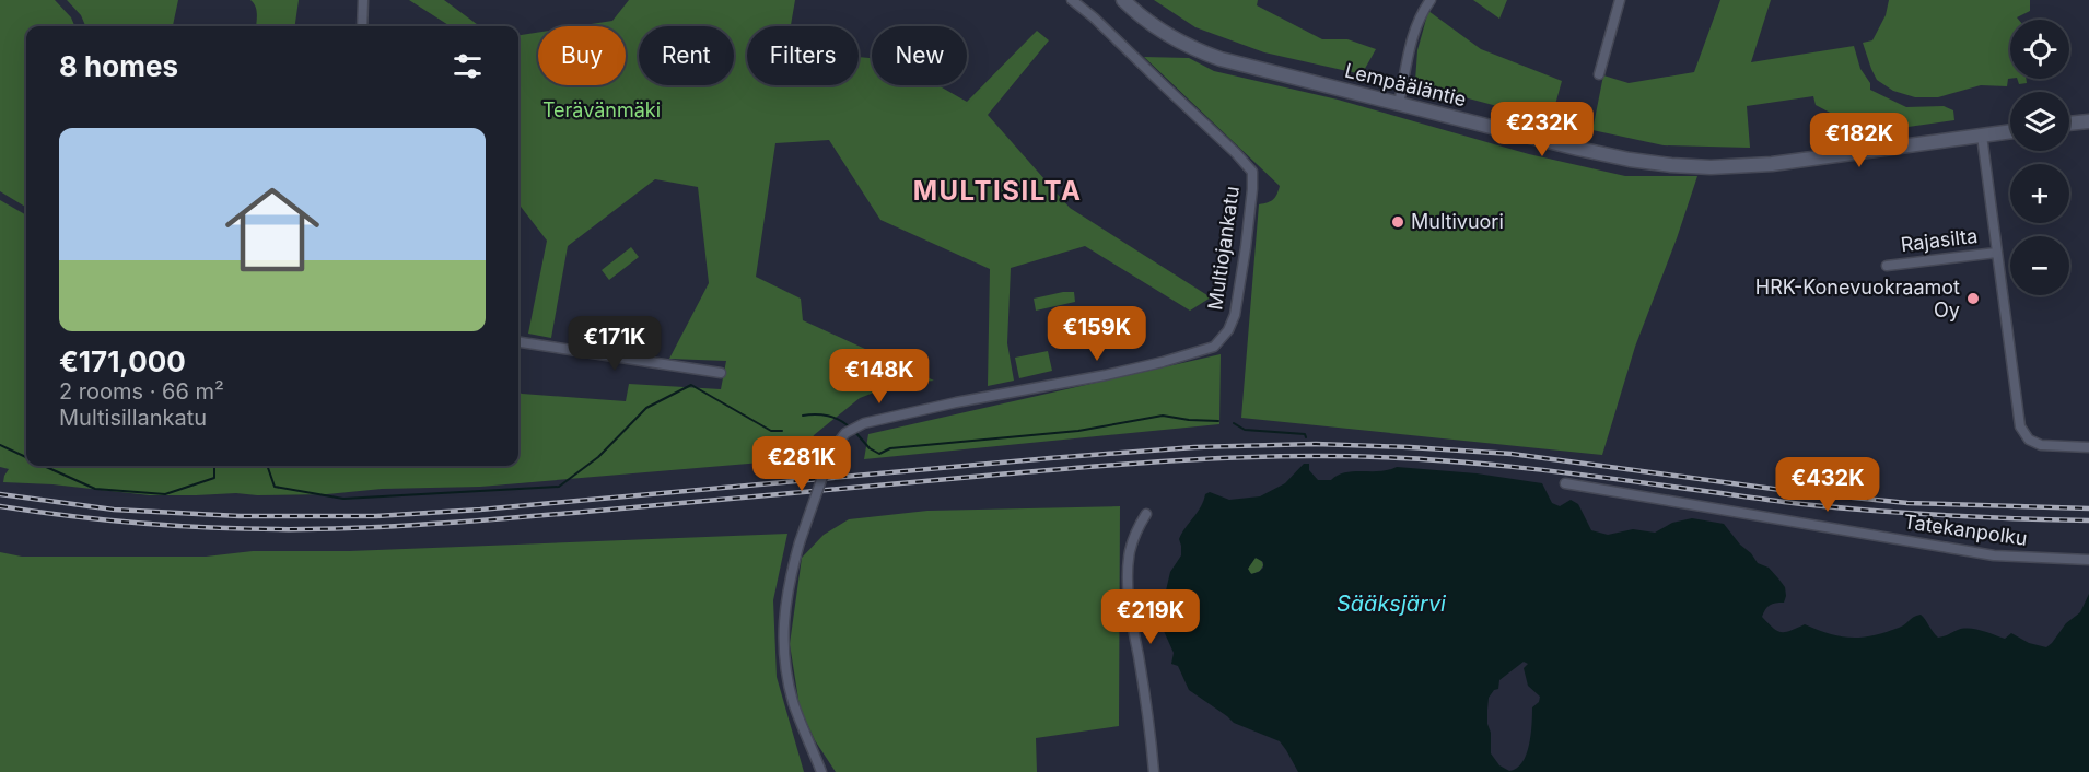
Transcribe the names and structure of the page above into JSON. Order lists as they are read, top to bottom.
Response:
{
  "streets": {
    "main road": ["Lempääläntie"],
    "street": ["Rajasilta", "Multiojankatu", "Tatekanpolku"]
  },
  "districts": ["MULTISILTA"],
  "water": ["Sääksjärvi"],
  "parks": ["Terävänmäki"],
  "places": ["Multivuori", "HRK-Konevuokraamot Oy"],
  "page": {
    "map_buttons": ["+", "−"],
    "chip": [
      "Buy",
      "Rent",
      "Filters",
      "New"
    ],
    "heading": "8 homes",
    "price": [
      "€232K",
      "€182K",
      "€159K",
      "€171K",
      "€148K",
      "€281K",
      "€432K",
      "€219K"
    ],
    "list": [
      {
        "name": "€171,000",
        "note": "2 rooms · 66 m² · Multisillankatu"
      }
    ]
  }
}
